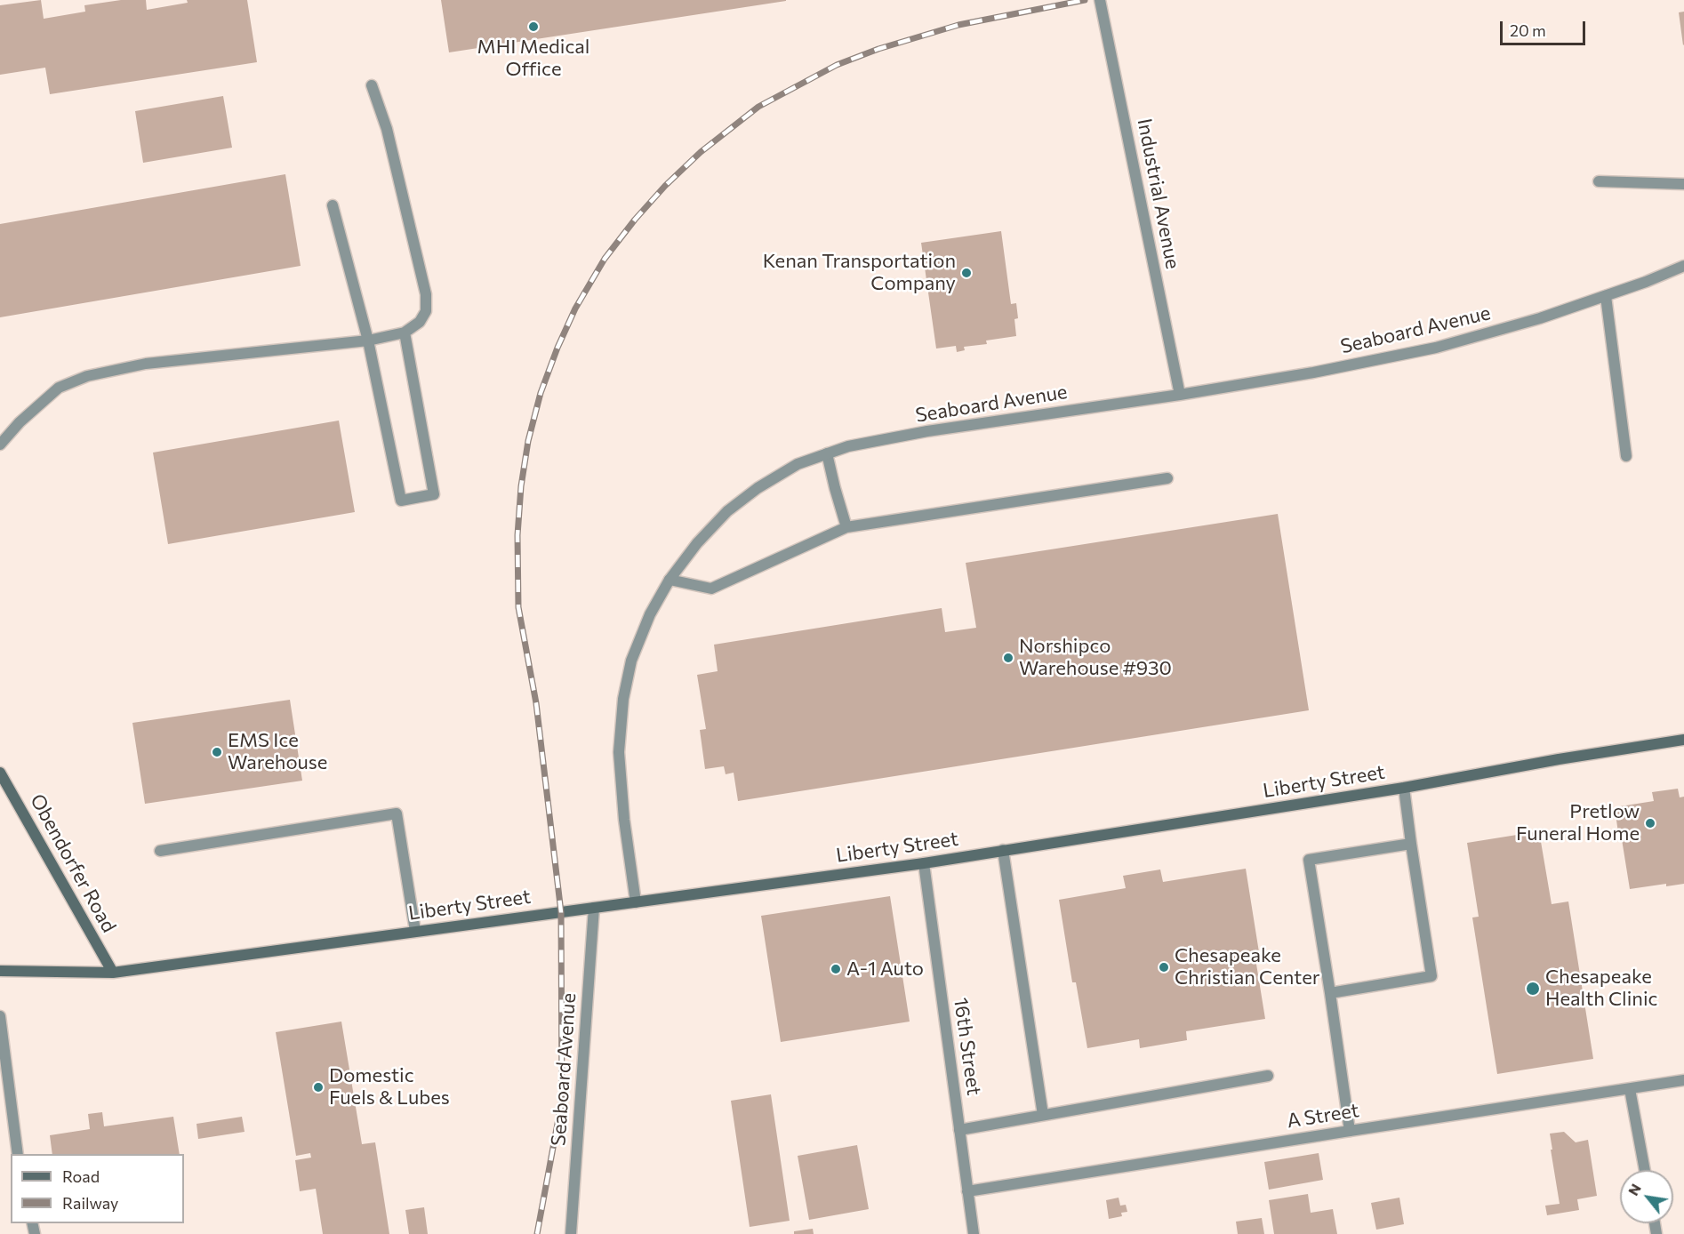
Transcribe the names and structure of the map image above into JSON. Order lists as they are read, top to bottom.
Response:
{
  "streets": {
    "main road": ["Liberty Street", "Obendorfer Road"],
    "street": [
      "Industrial Avenue",
      "Seaboard Avenue",
      "16th Street",
      "A Street"
    ]
  },
  "crossings": [
    ["Industrial Avenue", "Seaboard Avenue"],
    ["Seaboard Avenue", "Liberty Street"],
    ["Liberty Street", "Obendorfer Road"],
    ["Liberty Street", "16th Street"],
    ["16th Street", "A Street"]
  ],
  "places": [
    "MHI Medical Office",
    "Kenan Transportation Company",
    "Norshipco Warehouse #930",
    "EMS Ice Warehouse",
    "Pretlow Funeral Home",
    "Chesapeake Christian Center",
    "A-1 Auto",
    "Chesapeake Health Clinic",
    "Domestic Fuels & Lubes"
  ],
  "legend": ["Road", "Railway"],
  "scale_bar": "20 m",
  "north": "top left"
}
